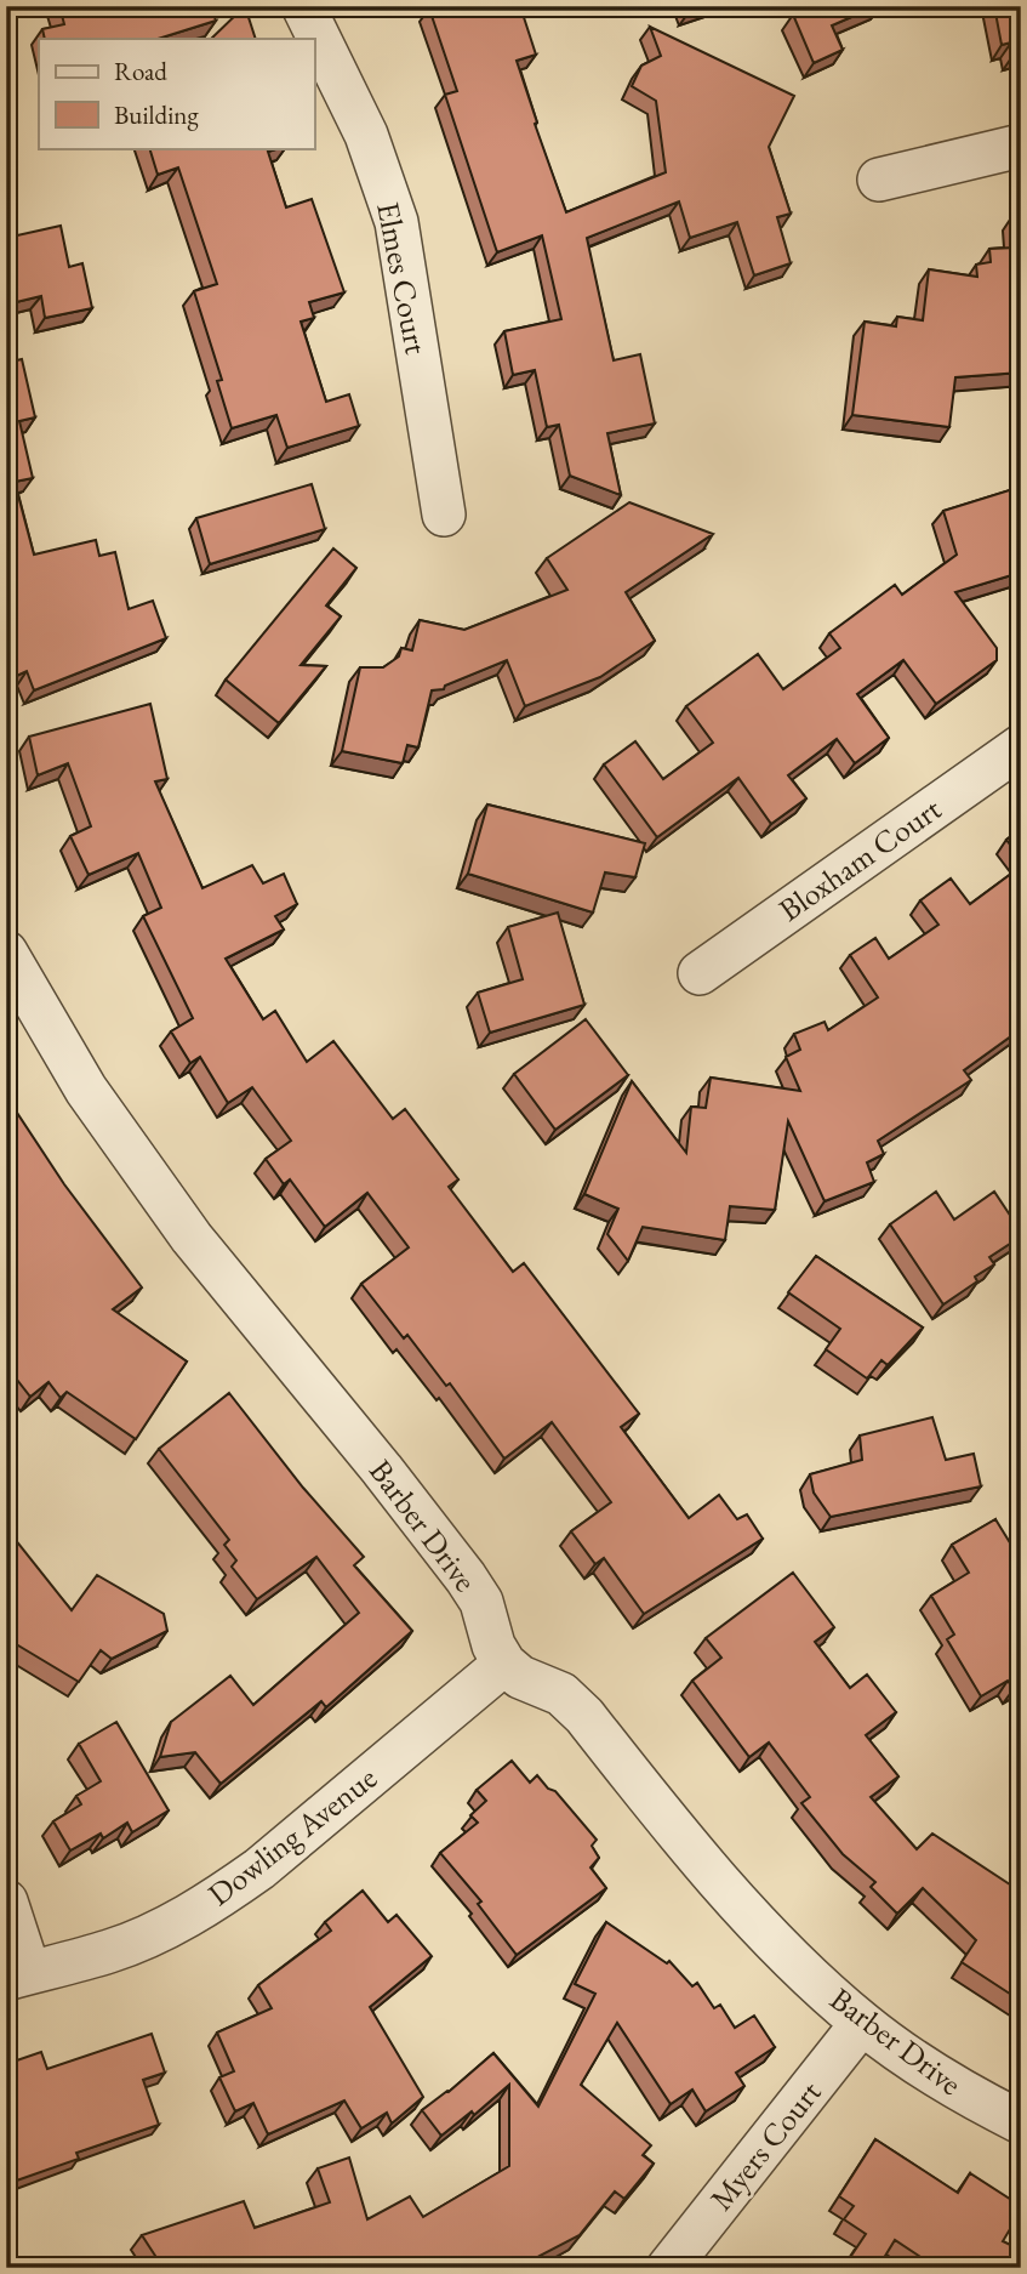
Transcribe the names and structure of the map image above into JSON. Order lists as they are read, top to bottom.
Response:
{
  "streets": {
    "street": [
      "Elmes Court",
      "Bloxham Court",
      "Barber Drive",
      "Dowling Avenue",
      "Myers Court"
    ]
  },
  "crossings": [
    ["Barber Drive", "Dowling Avenue"],
    ["Barber Drive", "Myers Court"]
  ],
  "legend": ["Road", "Building"]
}
